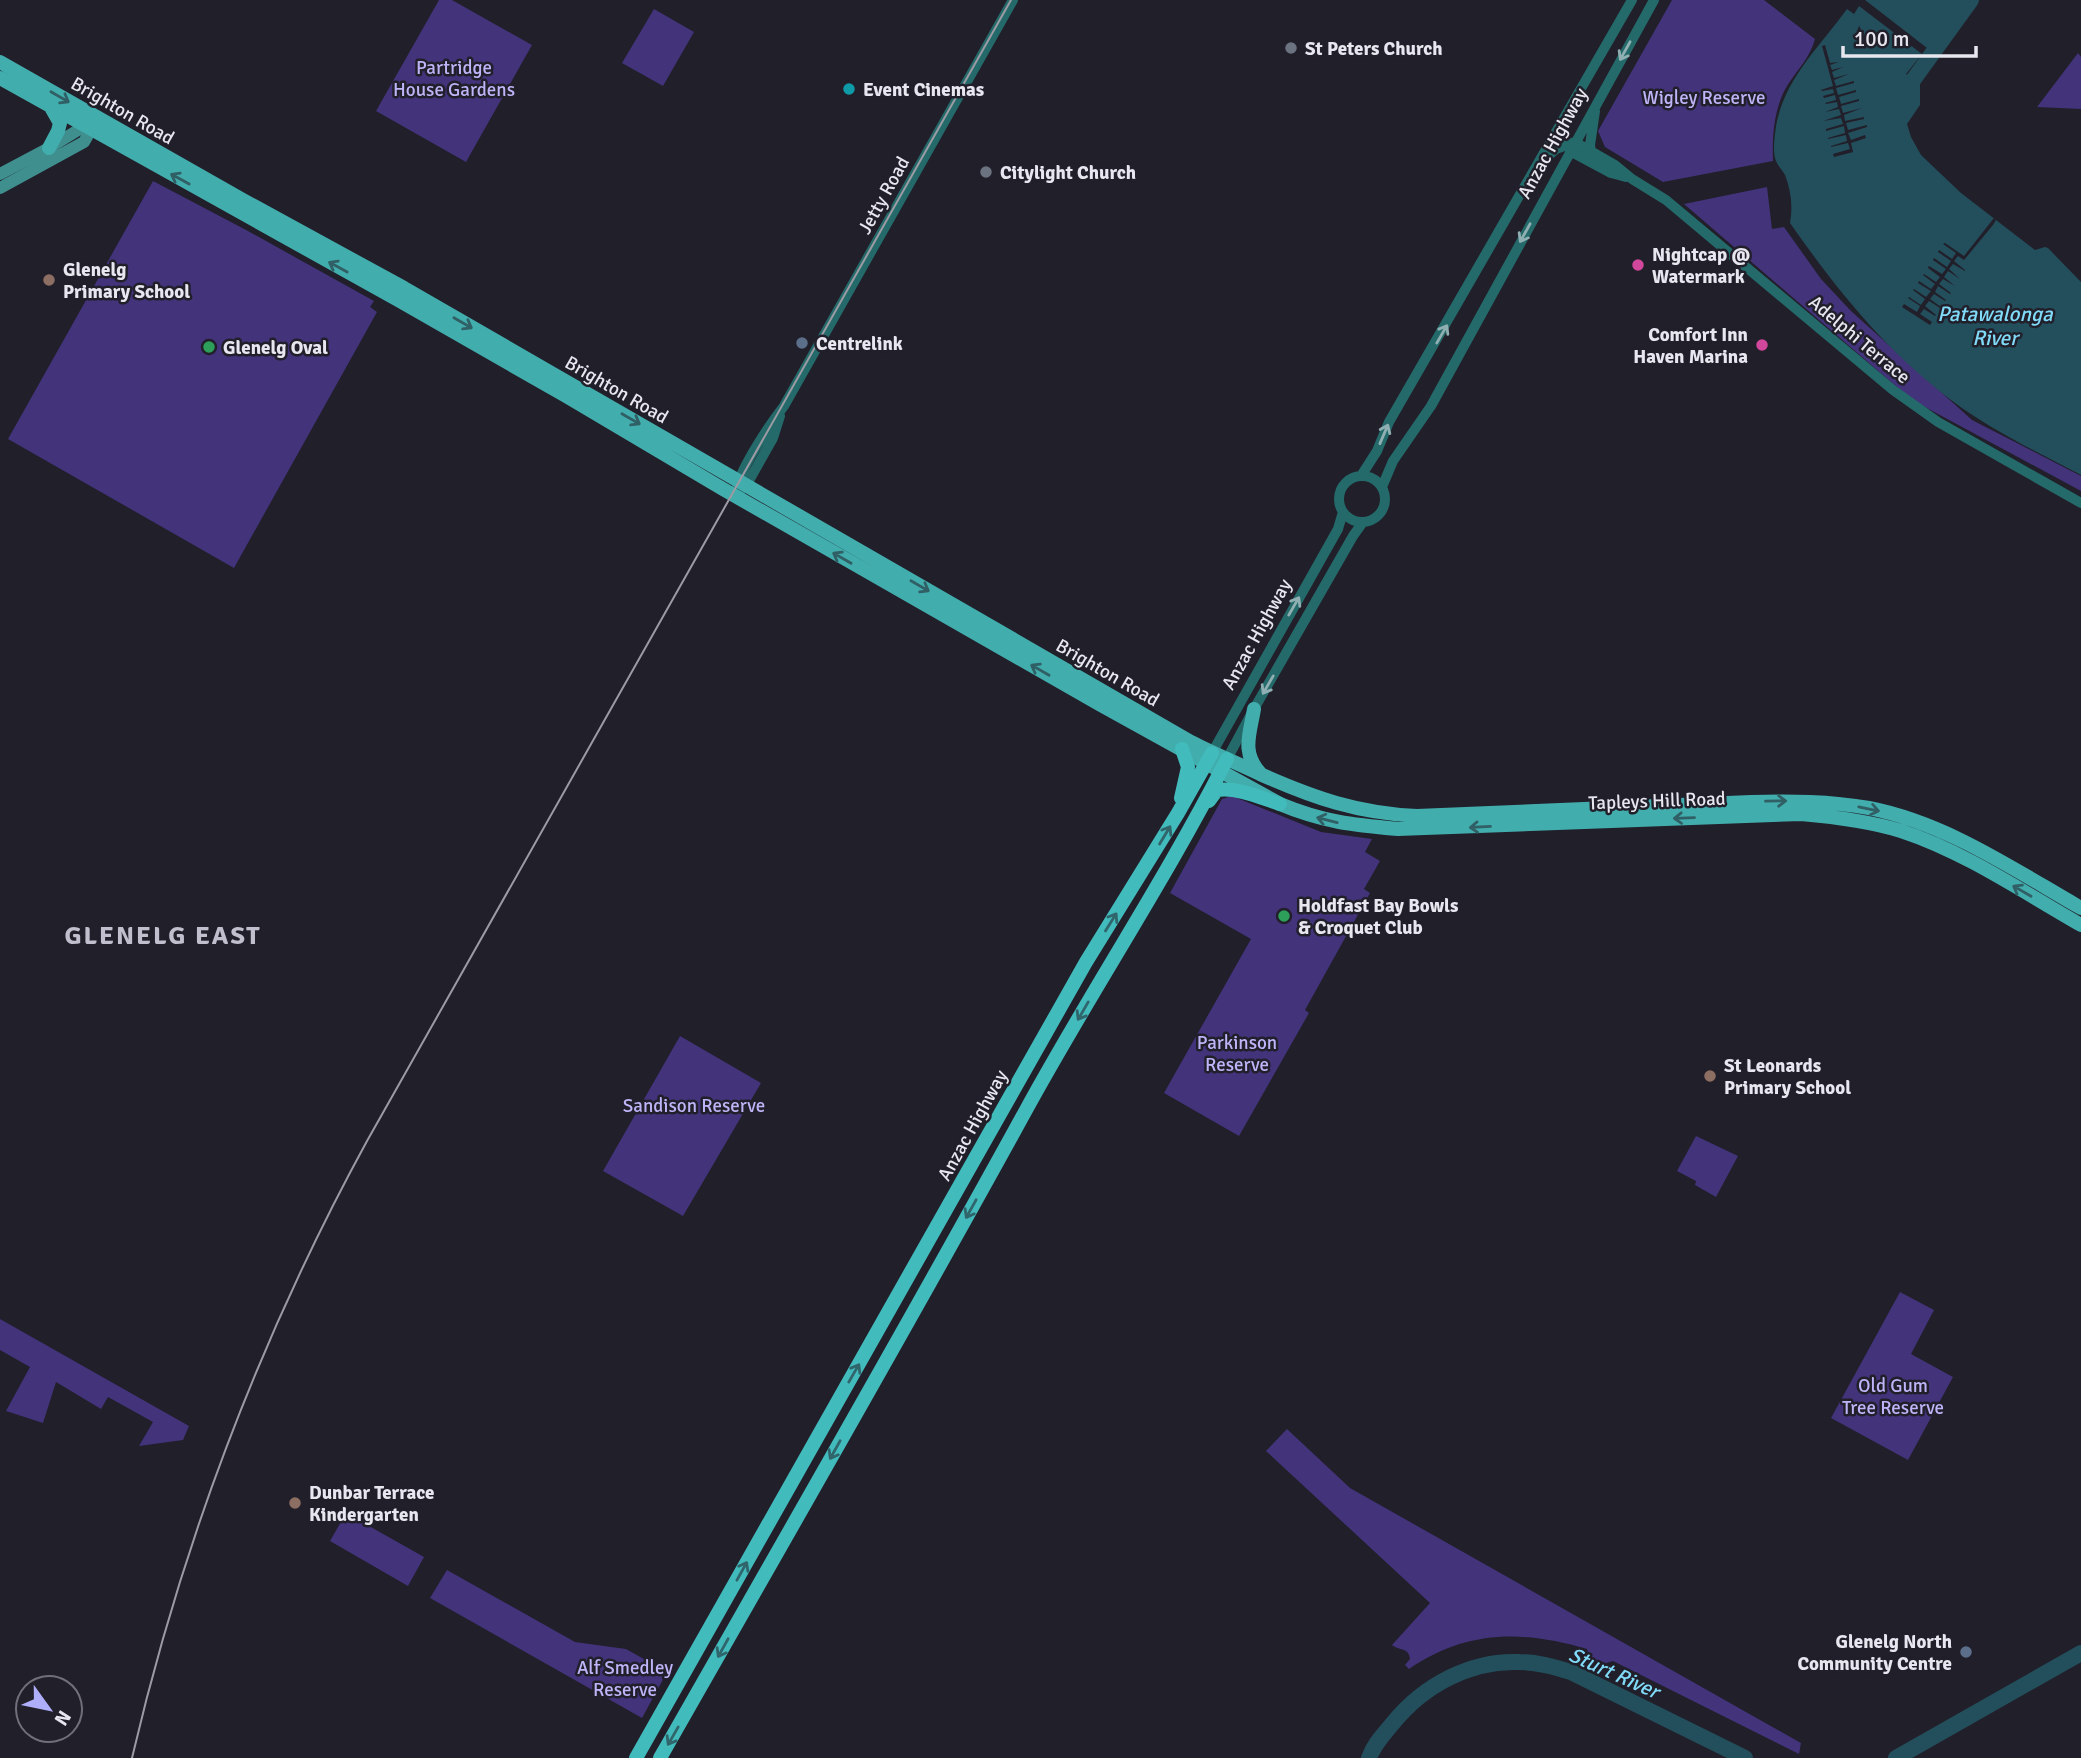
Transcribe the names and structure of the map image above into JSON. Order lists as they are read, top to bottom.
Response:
{
  "streets": {
    "highway": ["Anzac Highway"],
    "main road": ["Brighton Road", "Tapleys Hill Road"],
    "street": ["Jetty Road", "Adelphi Terrace"]
  },
  "crossings": [
    ["Brighton Road", "Anzac Highway"],
    ["Brighton Road", "Jetty Road"],
    ["Anzac Highway", "Adelphi Terrace"],
    ["Anzac Highway", "Tapleys Hill Road"]
  ],
  "districts": ["GLENELG EAST"],
  "water": ["Patawalonga River", "Sturt River"],
  "parks": [
    "Partridge House Gardens",
    "Wigley Reserve",
    "Parkinson Reserve",
    "Sandison Reserve",
    "Old Gum Tree Reserve",
    "Alf Smedley Reserve"
  ],
  "places": [
    "St Peters Church",
    "Event Cinemas",
    "Citylight Church",
    "Nightcap @ Watermark",
    "Glenelg Primary School",
    "Centrelink",
    "Comfort Inn Haven Marina",
    "Glenelg Oval",
    "Holdfast Bay Bowls & Croquet Club",
    "St Leonards Primary School",
    "Dunbar Terrace Kindergarten",
    "Glenelg North Community Centre"
  ],
  "scale_bar": "100 m",
  "north": "bottom right"
}
